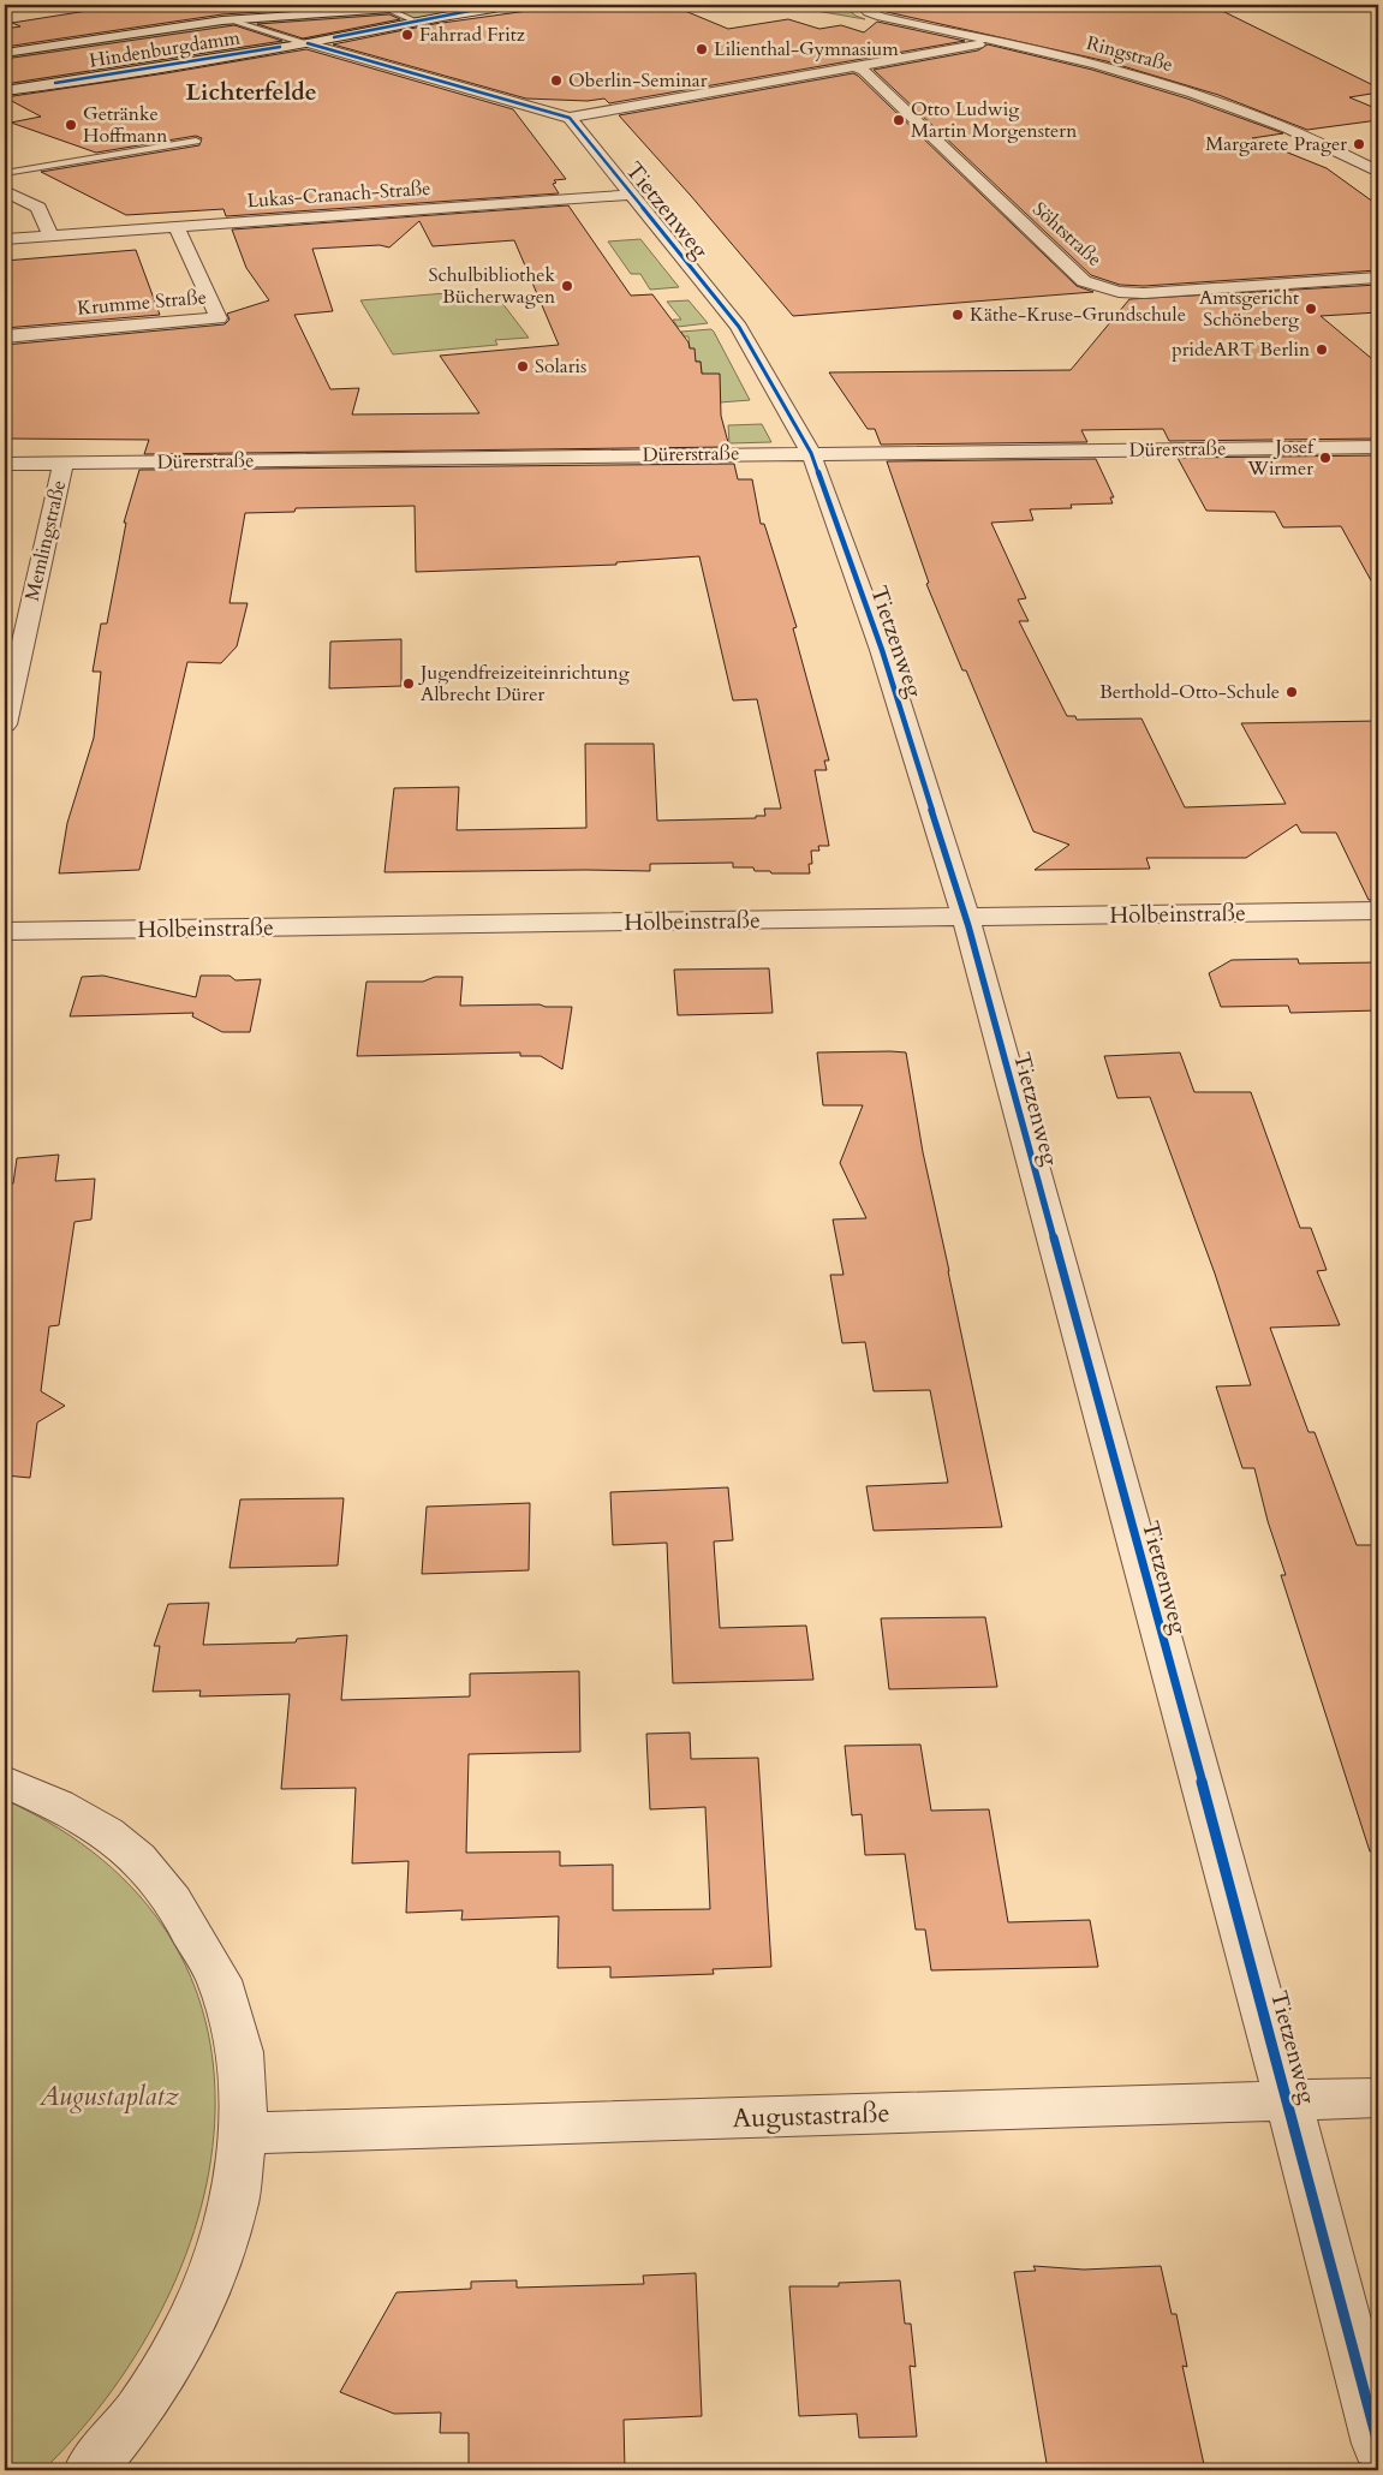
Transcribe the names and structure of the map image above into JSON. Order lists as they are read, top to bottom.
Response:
{
  "streets": {
    "street": [
      "Hindenburgdamm",
      "Ringstraße",
      "Lukas-Cranach-Straße",
      "Tietzenweg",
      "Söhtstraße",
      "Krumme Straße",
      "Dürerstraße",
      "Memlingstraße",
      "Holbeinstraße",
      "Augustastraße"
    ]
  },
  "crossings": [
    ["Lukas-Cranach-Straße", "Tietzenweg"],
    ["Lukas-Cranach-Straße", "Krumme Straße"],
    ["Tietzenweg", "Dürerstraße"],
    ["Tietzenweg", "Holbeinstraße"],
    ["Tietzenweg", "Augustastraße"],
    ["Dürerstraße", "Memlingstraße"]
  ],
  "districts": ["Lichterfelde"],
  "parks": ["Augustaplatz"],
  "places": [
    "Fahrrad Fritz",
    "Lilienthal-Gymnasium",
    "Oberlin-Seminar",
    "Otto Ludwig Martin Morgenstern",
    "Getränke Hoffmann",
    "Margarete Prager",
    "Schulbibliothek Bücherwagen",
    "Amtsgericht Schöneberg",
    "Käthe-Kruse-Grundschule",
    "prideART Berlin",
    "Solaris",
    "Josef Wirmer",
    "Jugendfreizeiteinrichtung Albrecht Dürer",
    "Berthold-Otto-Schule"
  ]
}
